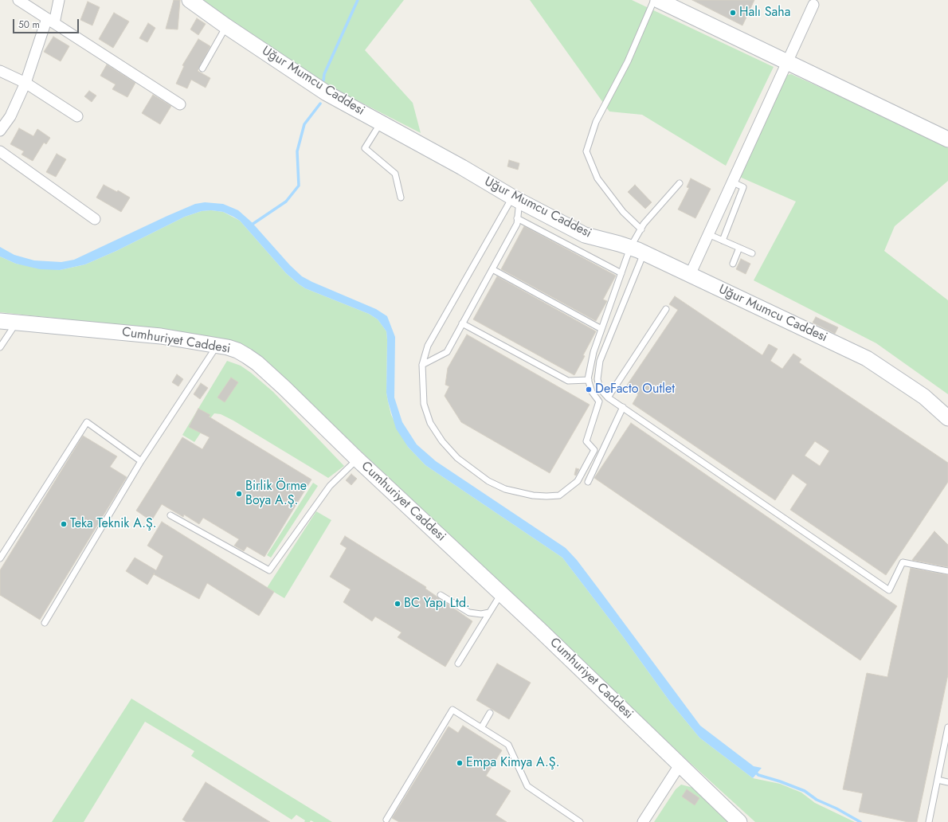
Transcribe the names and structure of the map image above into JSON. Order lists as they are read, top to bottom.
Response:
{
  "streets": {
    "street": ["Uğur Mumcu Caddesi", "Cumhuriyet Caddesi"]
  },
  "places": [
    "Halı Saha",
    "DeFacto Outlet",
    "Birlik Örme Boya A.Ş.",
    "Teka Teknik A.Ş.",
    "BC Yapı Ltd.",
    "Empa Kimya A.Ş."
  ],
  "scale_bar": "50 m"
}
